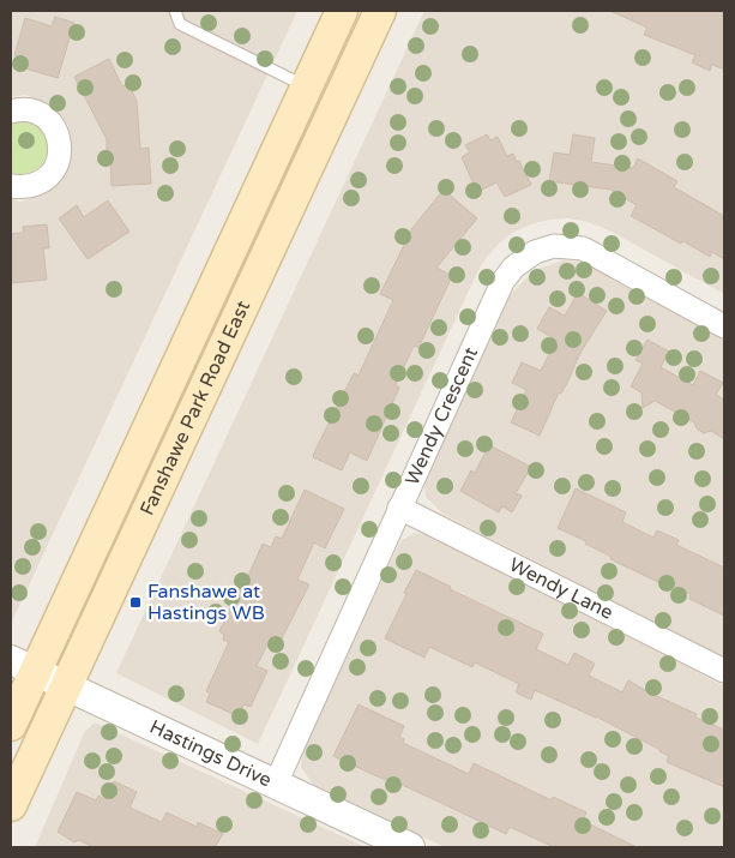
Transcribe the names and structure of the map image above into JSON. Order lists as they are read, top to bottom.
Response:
{
  "streets": {
    "main road": ["Fanshawe Park Road East"],
    "street": ["Wendy Crescent", "Wendy Lane", "Hastings Drive"]
  },
  "crossings": [
    ["Fanshawe Park Road East", "Hastings Drive"],
    ["Wendy Crescent", "Wendy Lane"],
    ["Wendy Crescent", "Hastings Drive"]
  ],
  "places": {
    "transit": ["Fanshawe at Hastings WB"]
  }
}
